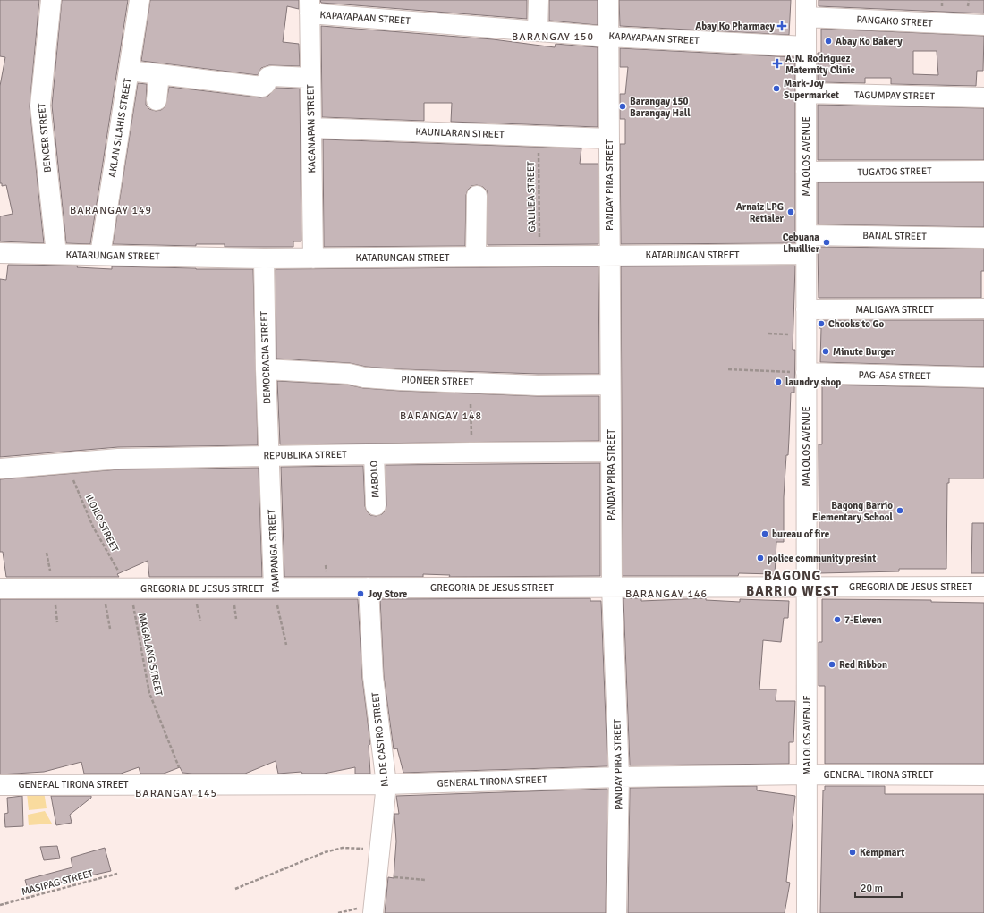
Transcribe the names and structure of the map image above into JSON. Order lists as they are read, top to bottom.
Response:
{
  "streets": {
    "street": [
      "KAPAYAPAAN STREET",
      "PANGAKO STREET",
      "TAGUMPAY STREET",
      "AKLAN SILAHIS STREET",
      "KAGANAPAN STREET",
      "KAUNLARAN STREET",
      "BENCER STREET",
      "MALOLOS AVENUE",
      "TUGATOG STREET",
      "PANDAY PIRA STREET",
      "BANAL STREET",
      "KATARUNGAN STREET",
      "MALIGAYA STREET",
      "DEMOCRACIA STREET",
      "PAG-ASA STREET",
      "PIONEER STREET",
      "REPUBLIKA STREET",
      "MABOLO",
      "PAMPANGA STREET",
      "GREGORIA DE JESUS STREET",
      "M. DE CASTRO STREET",
      "GENERAL TIRONA STREET"
    ],
    "path": [
      "GALILEA STREET",
      "ILOILO STREET",
      "MAGALANG STREET",
      "MASIPAG STREET"
    ]
  },
  "crossings": [
    ["KAPAYAPAAN STREET", "KAGANAPAN STREET"],
    ["KAPAYAPAAN STREET", "MALOLOS AVENUE"],
    ["KAPAYAPAAN STREET", "PANDAY PIRA STREET"],
    ["PANGAKO STREET", "MALOLOS AVENUE"],
    ["TAGUMPAY STREET", "MALOLOS AVENUE"],
    ["AKLAN SILAHIS STREET", "KATARUNGAN STREET"],
    ["KAGANAPAN STREET", "KAUNLARAN STREET"],
    ["KAGANAPAN STREET", "KATARUNGAN STREET"],
    ["KAUNLARAN STREET", "PANDAY PIRA STREET"],
    ["KAUNLARAN STREET", "GALILEA STREET"],
    ["BENCER STREET", "KATARUNGAN STREET"],
    ["MALOLOS AVENUE", "TUGATOG STREET"],
    ["MALOLOS AVENUE", "BANAL STREET"],
    ["MALOLOS AVENUE", "KATARUNGAN STREET"],
    ["MALOLOS AVENUE", "MALIGAYA STREET"],
    ["MALOLOS AVENUE", "PAG-ASA STREET"],
    ["MALOLOS AVENUE", "GREGORIA DE JESUS STREET"],
    ["MALOLOS AVENUE", "GENERAL TIRONA STREET"],
    ["PANDAY PIRA STREET", "KATARUNGAN STREET"],
    ["PANDAY PIRA STREET", "PIONEER STREET"],
    ["PANDAY PIRA STREET", "REPUBLIKA STREET"],
    ["PANDAY PIRA STREET", "GREGORIA DE JESUS STREET"],
    ["PANDAY PIRA STREET", "GENERAL TIRONA STREET"],
    ["GALILEA STREET", "KATARUNGAN STREET"],
    ["KATARUNGAN STREET", "DEMOCRACIA STREET"],
    ["DEMOCRACIA STREET", "PIONEER STREET"],
    ["DEMOCRACIA STREET", "REPUBLIKA STREET"],
    ["DEMOCRACIA STREET", "PAMPANGA STREET"],
    ["REPUBLIKA STREET", "MABOLO"],
    ["REPUBLIKA STREET", "ILOILO STREET"],
    ["REPUBLIKA STREET", "PAMPANGA STREET"],
    ["ILOILO STREET", "GREGORIA DE JESUS STREET"],
    ["ILOILO STREET", "MAGALANG STREET"],
    ["PAMPANGA STREET", "GREGORIA DE JESUS STREET"],
    ["GREGORIA DE JESUS STREET", "MAGALANG STREET"],
    ["GREGORIA DE JESUS STREET", "M. DE CASTRO STREET"],
    ["MAGALANG STREET", "GENERAL TIRONA STREET"],
    ["M. DE CASTRO STREET", "GENERAL TIRONA STREET"]
  ],
  "districts": [
    "BARANGAY 150",
    "BARANGAY 149",
    "BARANGAY 148",
    "BAGONG BARRIO WEST",
    "BARANGAY 146",
    "BARANGAY 145"
  ],
  "places": {
    "health": ["Abay Ko Pharmacy", "A.N. Rodriguez Maternity Clinic"],
    "other": [
      "Abay Ko Bakery",
      "Mark-Joy Supermarket",
      "Barangay 150 Barangay Hall",
      "Arnaiz LPG Retialer",
      "Cebuana Lhuillier",
      "Chooks to Go",
      "Minute Burger",
      "laundry shop",
      "Bagong Barrio Elementary School",
      "bureau of fire",
      "police community presint",
      "Joy Store",
      "7-Eleven",
      "Red Ribbon",
      "Kempmart"
    ]
  },
  "scale_bar": "20 m"
}
